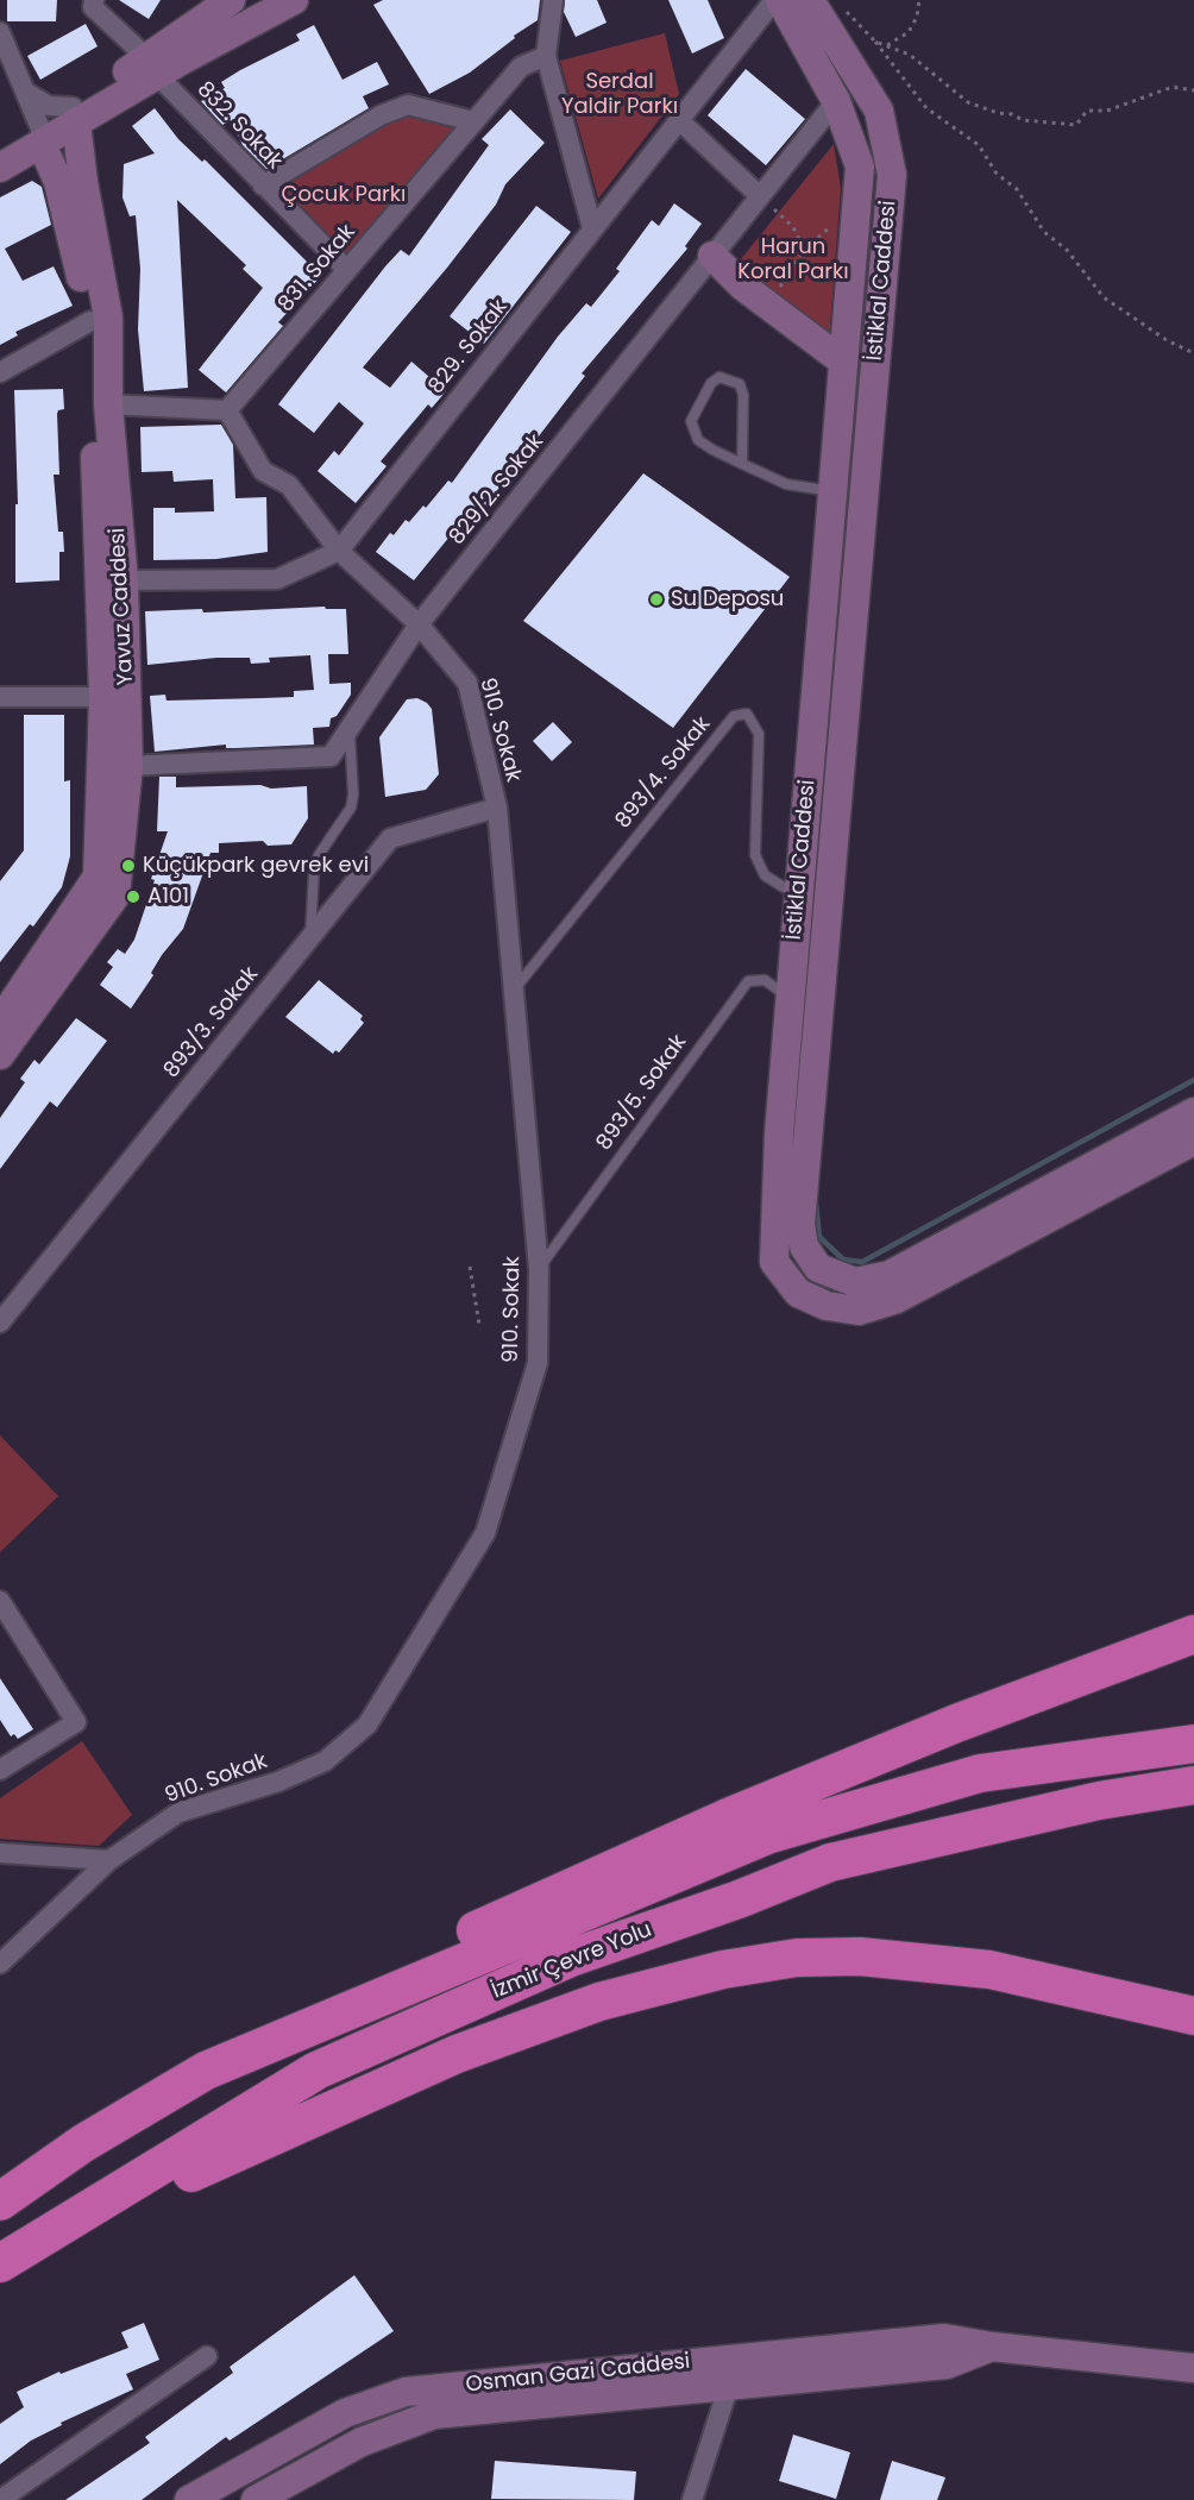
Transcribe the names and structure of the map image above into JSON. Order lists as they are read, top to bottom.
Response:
{
  "streets": {
    "highway": ["İzmir Çevre Yolu"],
    "main road": ["İstiklal Caddesi", "Yavuz Caddesi", "Osman Gazi Caddesi"],
    "street": [
      "832. Sokak",
      "831. Sokak",
      "829. Sokak",
      "829/2. Sokak",
      "910. Sokak",
      "893/3. Sokak"
    ],
    "lane": ["893/4. Sokak", "893/5. Sokak"]
  },
  "crossings": [
    ["832. Sokak", "831. Sokak"],
    ["831. Sokak", "910. Sokak"],
    ["İstiklal Caddesi", "829. Sokak"],
    ["İstiklal Caddesi", "829/2. Sokak"],
    ["İstiklal Caddesi", "893/4. Sokak"],
    ["İstiklal Caddesi", "893/5. Sokak"],
    ["829. Sokak", "Yavuz Caddesi"],
    ["829. Sokak", "910. Sokak"],
    ["829/2. Sokak", "Yavuz Caddesi"],
    ["829/2. Sokak", "910. Sokak"],
    ["910. Sokak", "893/4. Sokak"],
    ["910. Sokak", "893/3. Sokak"],
    ["910. Sokak", "893/5. Sokak"]
  ],
  "parks": ["Serdal Yaldir Parkı", "Çocuk Parkı", "Harun Koral Parkı"],
  "places": ["Su Deposu", "Küçükpark gevrek evi", "A101"]
}
